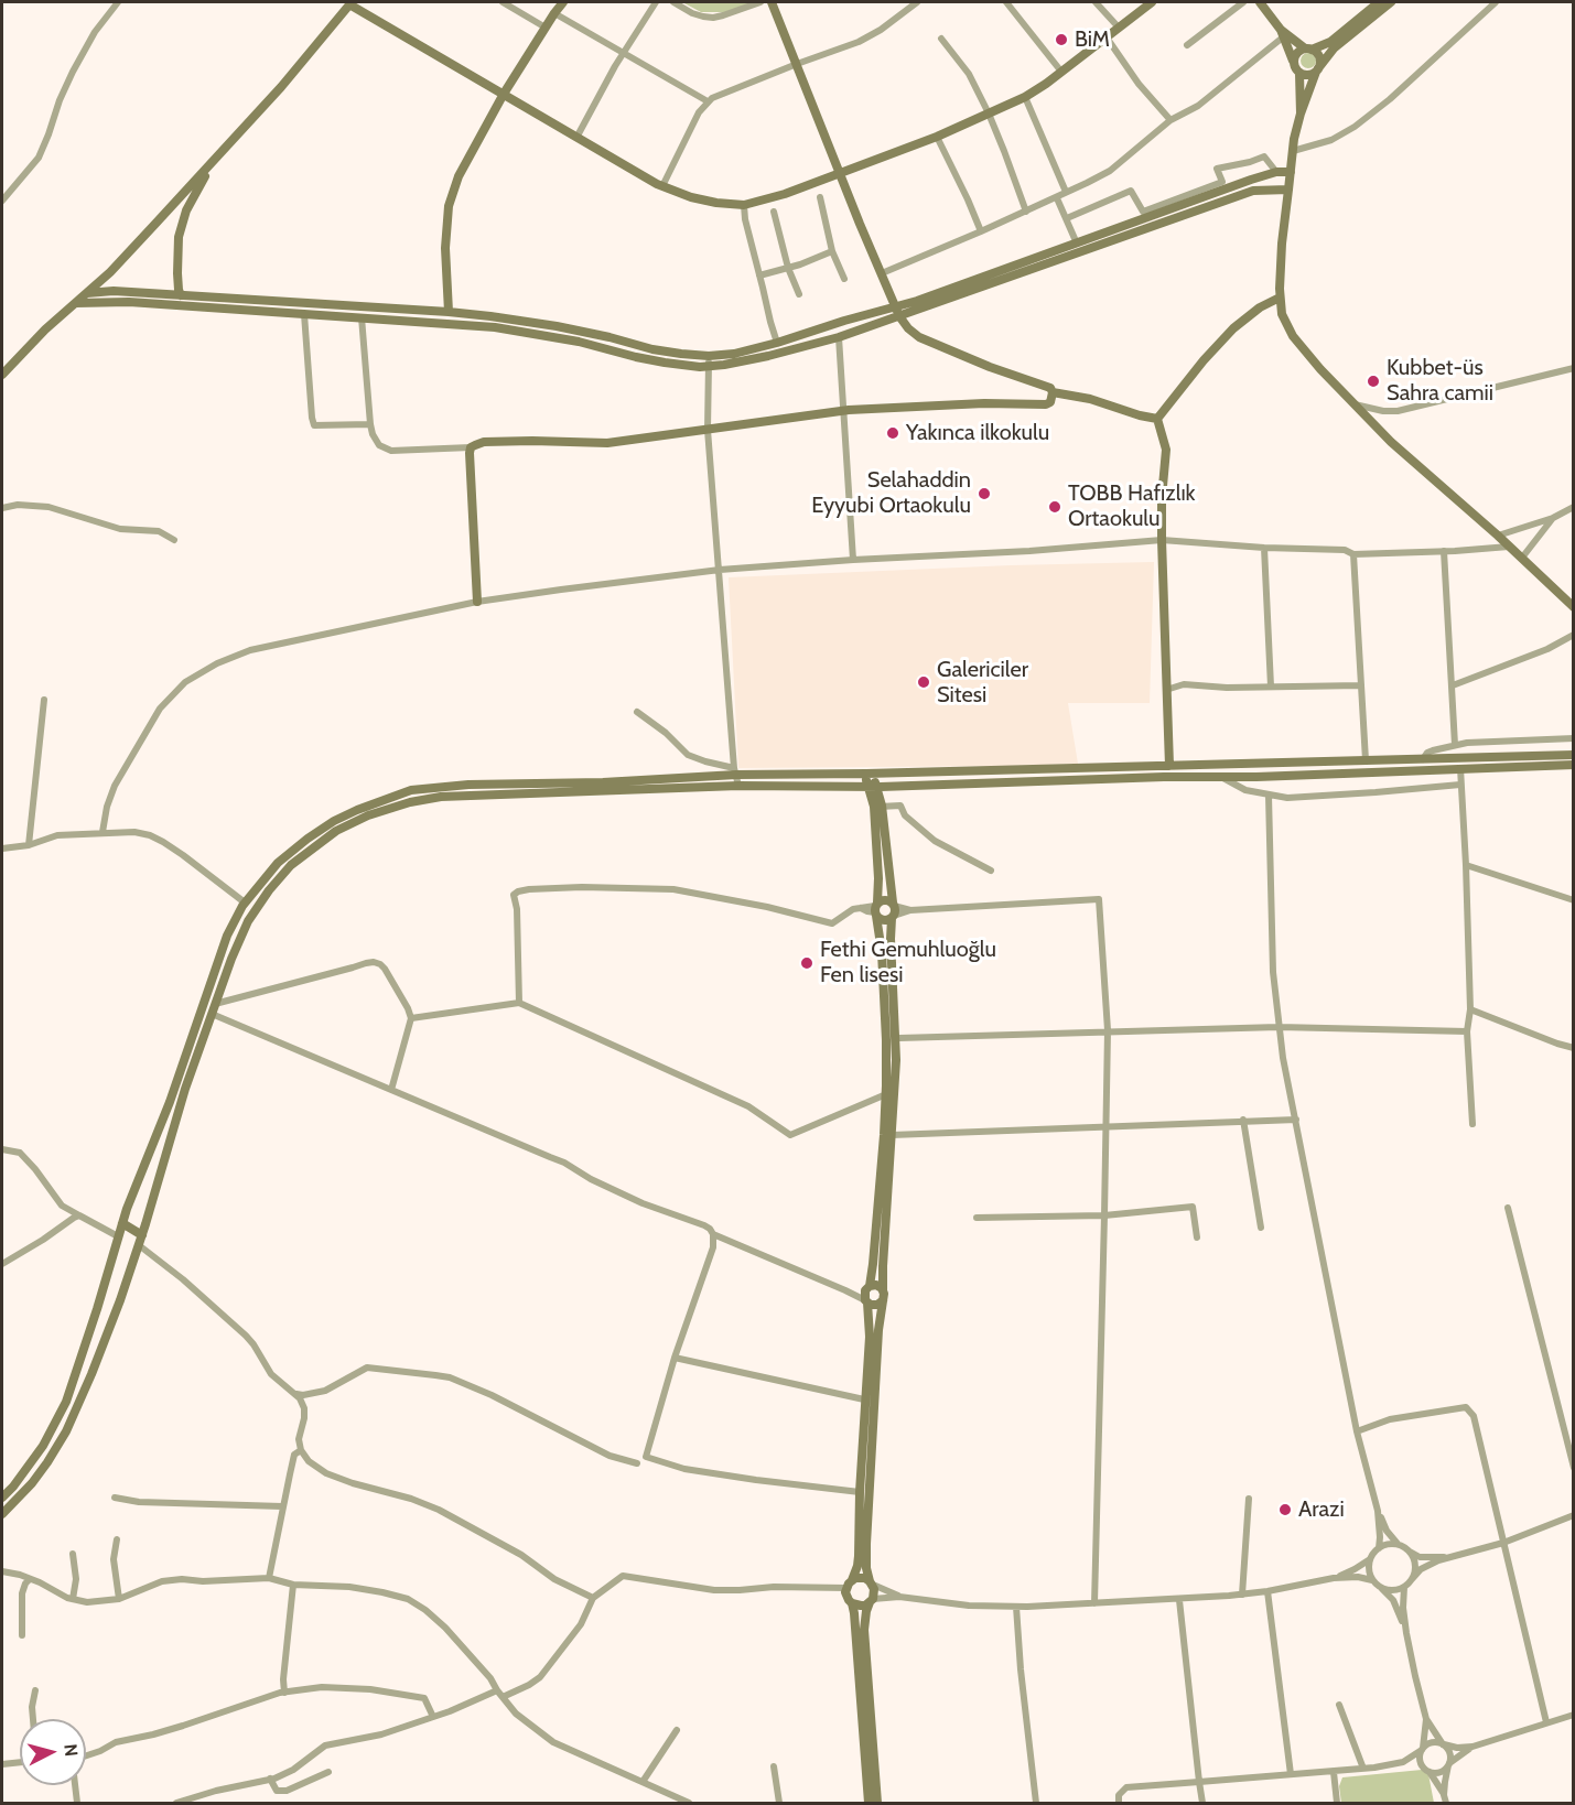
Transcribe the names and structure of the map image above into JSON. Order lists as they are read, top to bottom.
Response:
{
  "places": [
    "BiM",
    "Kubbet-üs Sahra camii",
    "Yakınca ilkokulu",
    "Selahaddin Eyyubi Ortaokulu",
    "TOBB Hafızlık Ortaokulu",
    "Galericiler Sitesi",
    "Fethi Gemuhluoğlu Fen lisesi",
    "Arazi"
  ],
  "north": "right"
}
